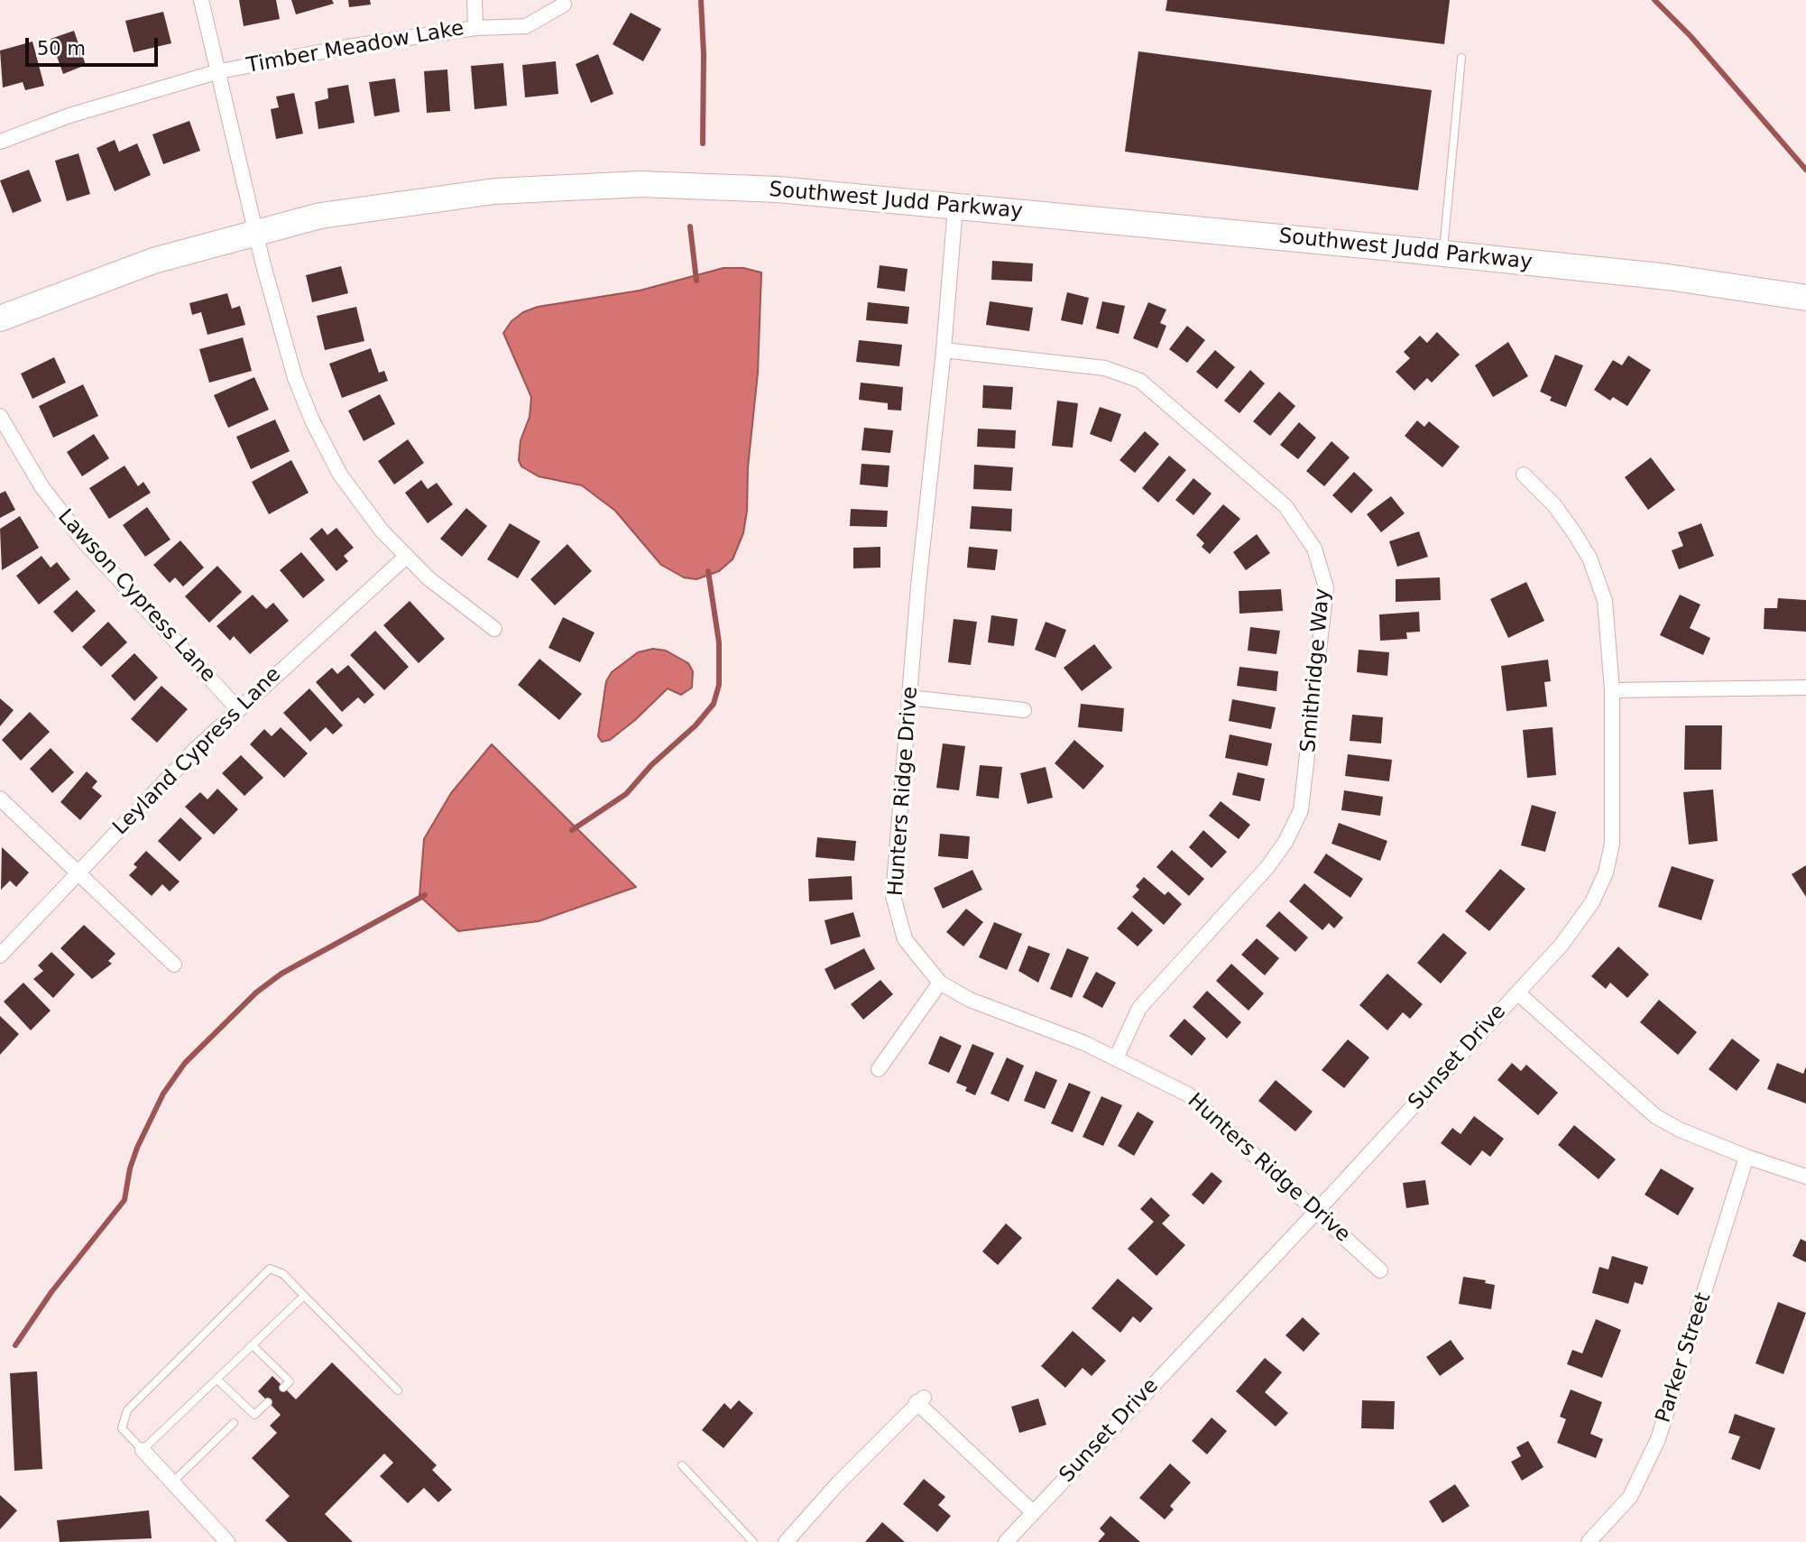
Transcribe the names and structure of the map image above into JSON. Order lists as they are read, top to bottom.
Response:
{
  "streets": {
    "highway": ["Southwest Judd Parkway"],
    "street": [
      "Timber Meadow Lake",
      "Lawson Cypress Lane",
      "Smithridge Way",
      "Leyland Cypress Lane",
      "Hunters Ridge Drive",
      "Sunset Drive",
      "Parker Street"
    ]
  },
  "crossings": [
    ["Southwest Judd Parkway", "Hunters Ridge Drive"],
    ["Lawson Cypress Lane", "Leyland Cypress Lane"],
    ["Smithridge Way", "Hunters Ridge Drive"],
    ["Hunters Ridge Drive", "Sunset Drive"]
  ],
  "scale_bar": "50 m"
}
